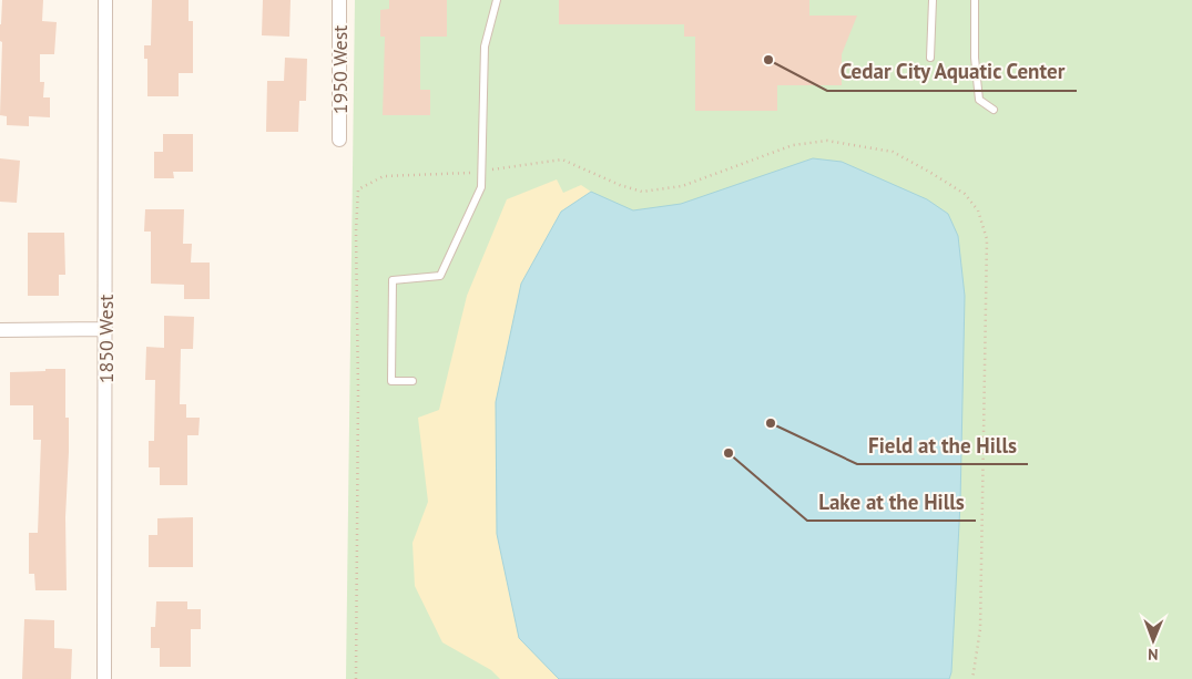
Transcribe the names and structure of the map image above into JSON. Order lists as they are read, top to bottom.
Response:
{
  "streets": {
    "street": ["1950 West", "1850 West"]
  },
  "places": ["Cedar City Aquatic Center", "Field at the Hills", "Lake at the Hills"],
  "north": "bottom"
}
